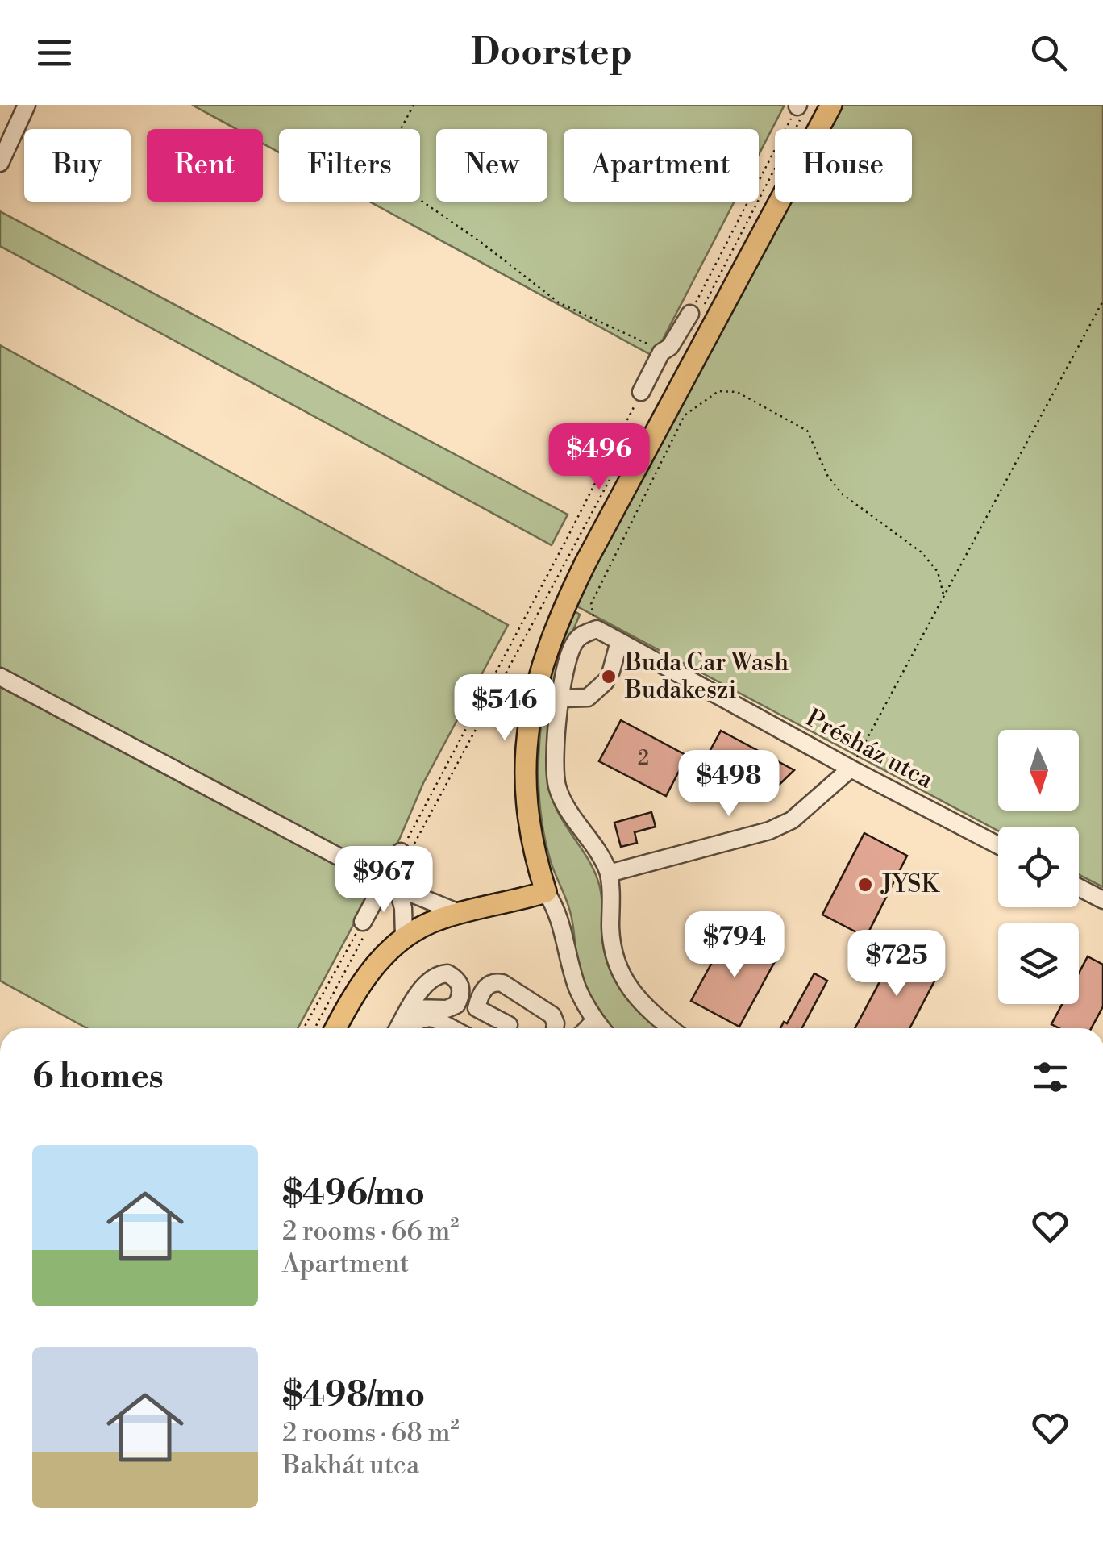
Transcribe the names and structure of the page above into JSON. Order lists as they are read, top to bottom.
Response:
{
  "streets": {
    "street": ["Présház utca"]
  },
  "places": ["Buda Car Wash Budakeszi", "JYSK"],
  "house_numbers": ["2"],
  "north": "bottom",
  "page": {
    "header": "Doorstep",
    "chip": [
      "Buy",
      "Rent",
      "Filters",
      "New",
      "Apartment",
      "House"
    ],
    "price": [
      "$496",
      "$546",
      "$498",
      "$967",
      "$794",
      "$725"
    ],
    "heading": "6 homes",
    "list": [
      {
        "name": "$496/mo",
        "note": "2 rooms · 66 m² · Apartment"
      },
      {
        "name": "$498/mo",
        "note": "2 rooms · 68 m² · Bakhát utca"
      }
    ]
  }
}
